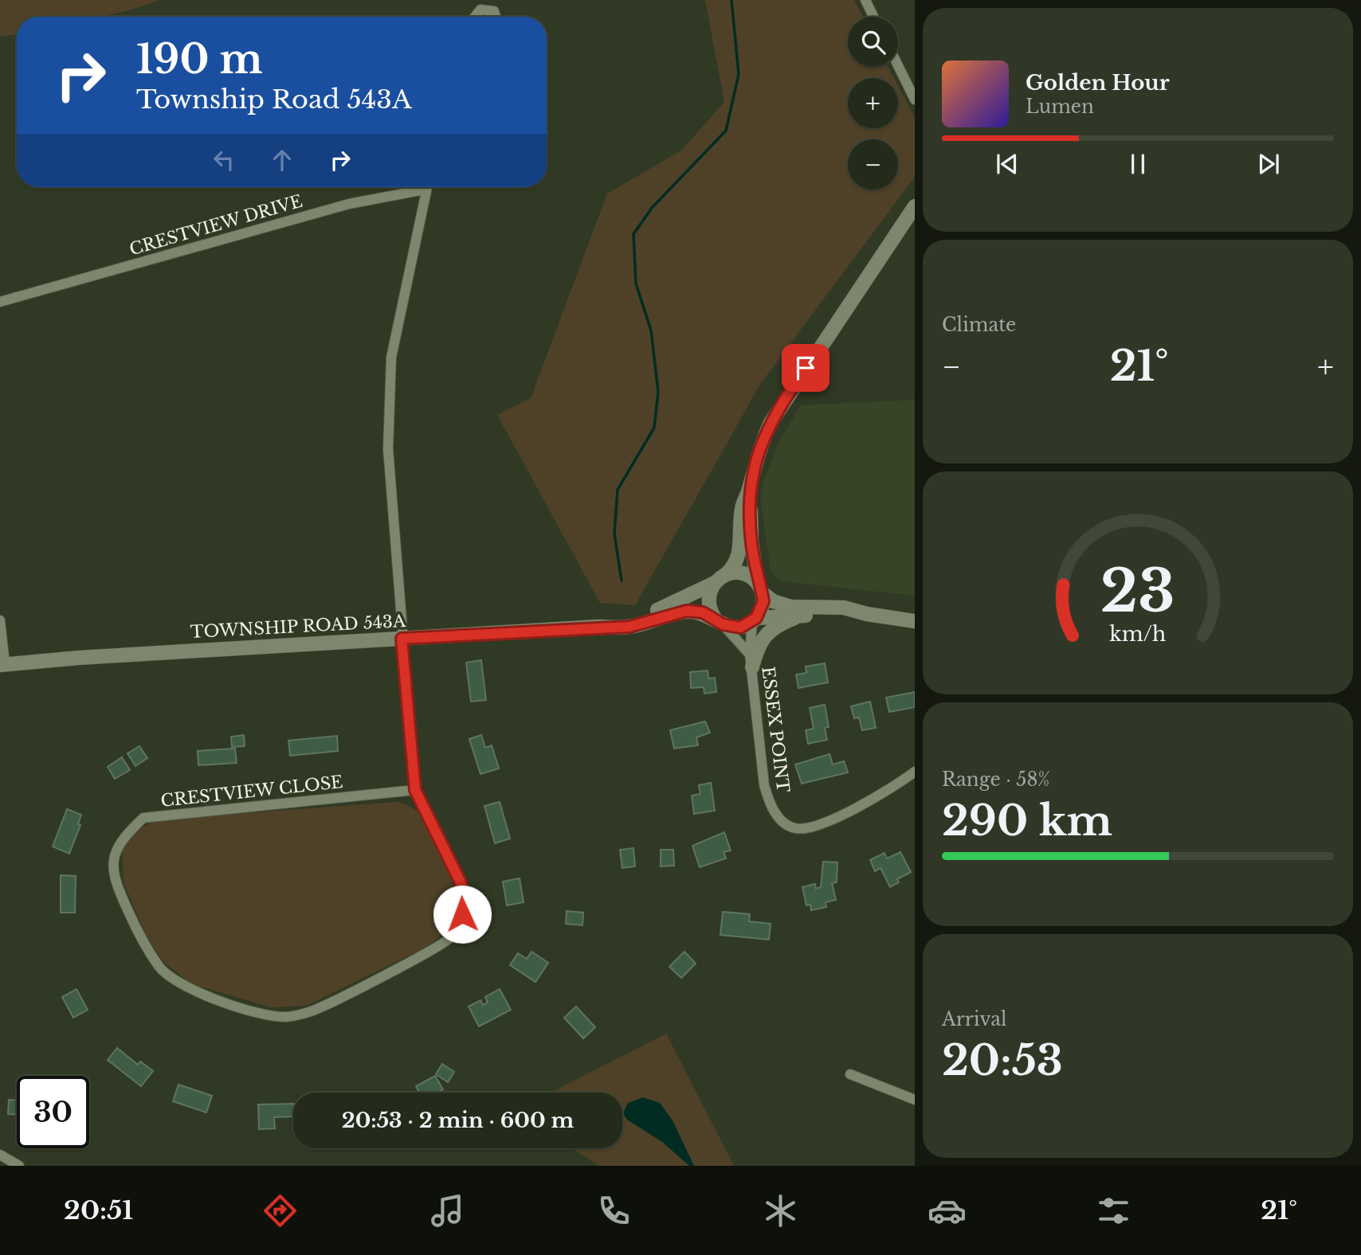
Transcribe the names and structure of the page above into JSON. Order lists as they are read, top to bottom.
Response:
{
  "streets": {
    "main road": ["TOWNSHIP ROAD 543A"],
    "street": ["CRESTVIEW DRIVE", "ESSEX POINT", "CRESTVIEW CLOSE"]
  },
  "crossings": [
    ["CRESTVIEW DRIVE", "TOWNSHIP ROAD 543A"],
    ["CRESTVIEW DRIVE", "CRESTVIEW CLOSE"],
    ["TOWNSHIP ROAD 543A", "ESSEX POINT"],
    ["TOWNSHIP ROAD 543A", "CRESTVIEW CLOSE"]
  ],
  "page": {
    "map_buttons": ["+", "−"],
    "turn": ["190 m", "Township Road 543A"],
    "song": ["Golden Hour", "Lumen"],
    "tile": [
      "Climate",
      ["Range · 58%", "290 km"],
      ["Arrival", "20:53"]
    ],
    "heat": ["−", "21°", "+"],
    "limit": "30",
    "trip": "20:53 · 2 min · 600 m",
    "tabs": ["20:51", "21°"],
    "gauge": ["23", "km/h"]
  }
}
